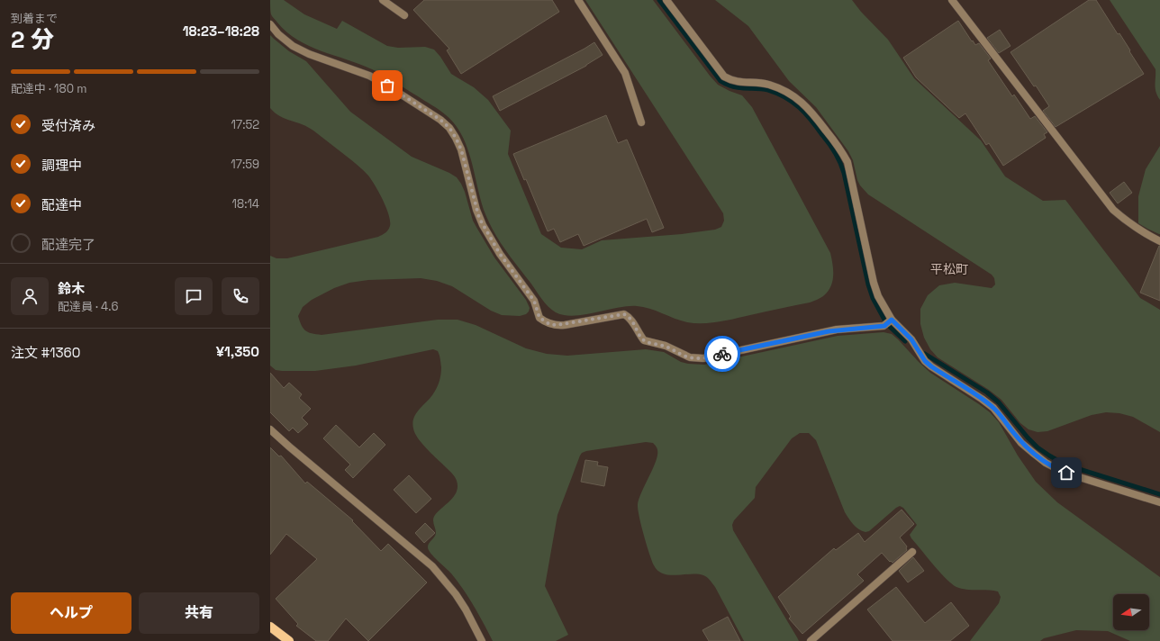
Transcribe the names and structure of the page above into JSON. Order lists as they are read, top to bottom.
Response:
{
  "districts": ["平松町"],
  "north": "left",
  "page": {
    "heading": ["2 分", "到着まで", "18:23–18:28"],
    "panel": [
      "鈴木",
      "配達員 · 4.6",
      "注文 #1360",
      "¥1,350"
    ],
    "bar": "配達中 · 180 m",
    "list": [
      ["受付済み", "17:52"],
      ["調理中", "17:59"],
      ["配達中", "18:14"],
      "配達完了"
    ],
    "buttons": ["ヘルプ", "共有"]
  }
}
